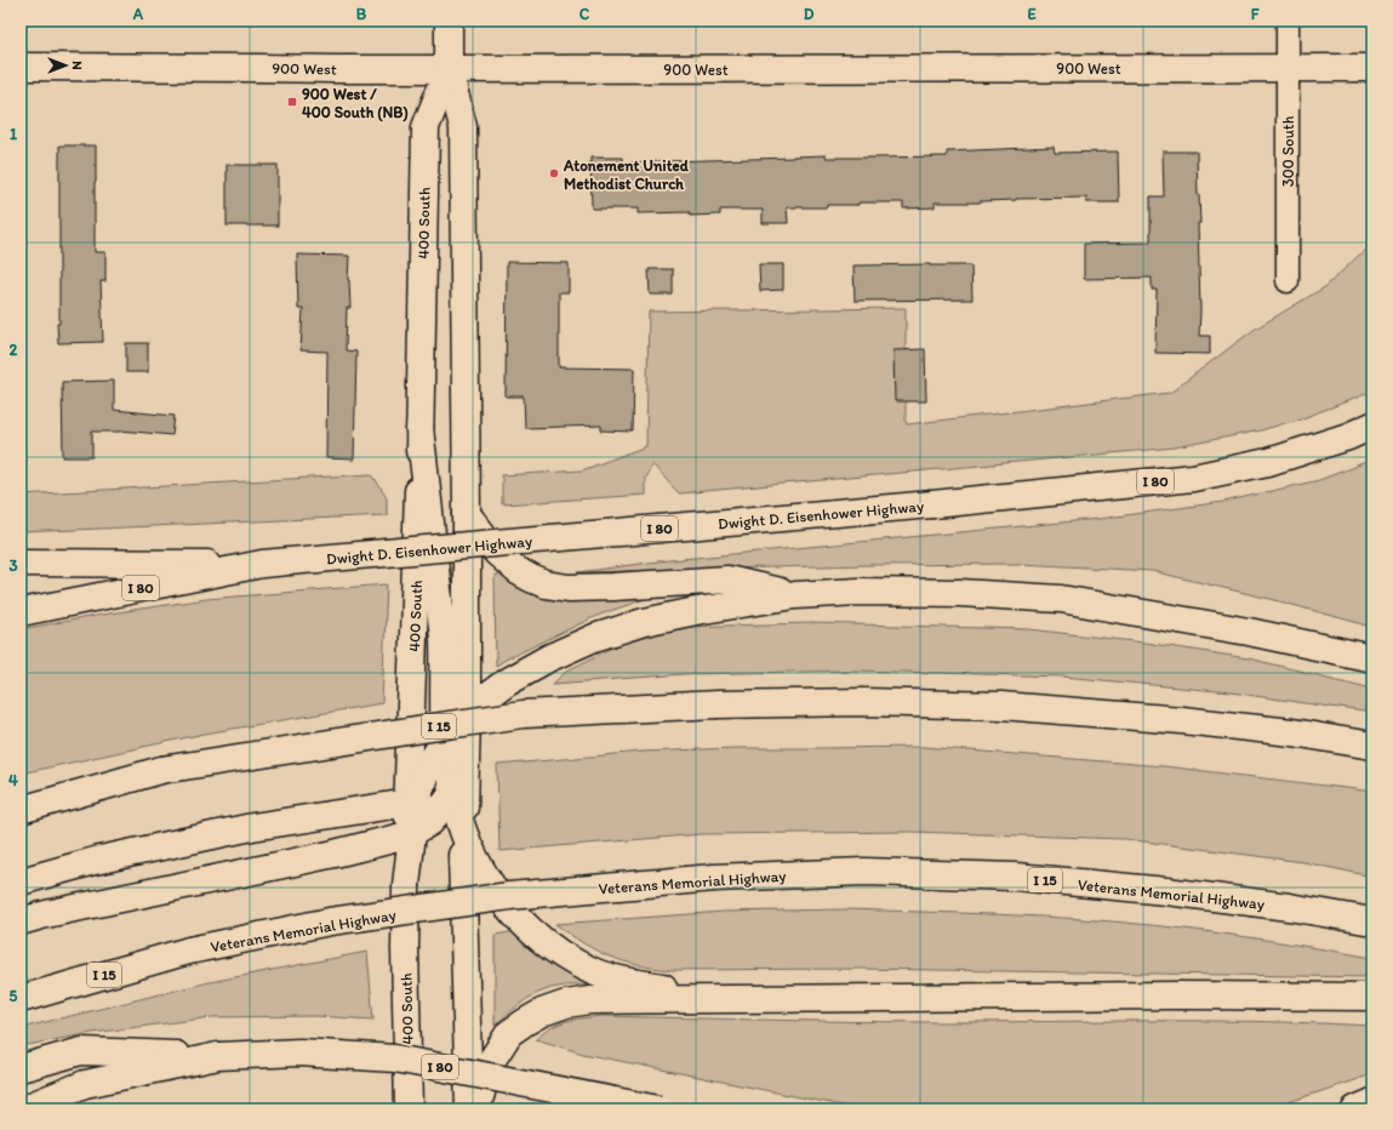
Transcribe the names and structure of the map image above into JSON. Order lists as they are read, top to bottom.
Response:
{
  "streets": {
    "main road": [
      "900 West",
      "400 South",
      "I 80",
      "Dwight D. Eisenhower Highway",
      "I 15",
      "Veterans Memorial Highway"
    ],
    "street": ["300 South"]
  },
  "crossings": [
    ["900 West", "300 South"],
    ["900 West", "400 South"],
    ["I 80", "Dwight D. Eisenhower Highway"]
  ],
  "places": {
    "transit": ["900 West / 400 South (NB)"],
    "other": ["Atonement United Methodist Church"]
  },
  "north": "right",
  "grid": {
    "columns": [
      "A",
      "B",
      "C",
      "D",
      "E",
      "F"
    ],
    "rows": [
      "1",
      "2",
      "3",
      "4",
      "5"
    ]
  }
}
